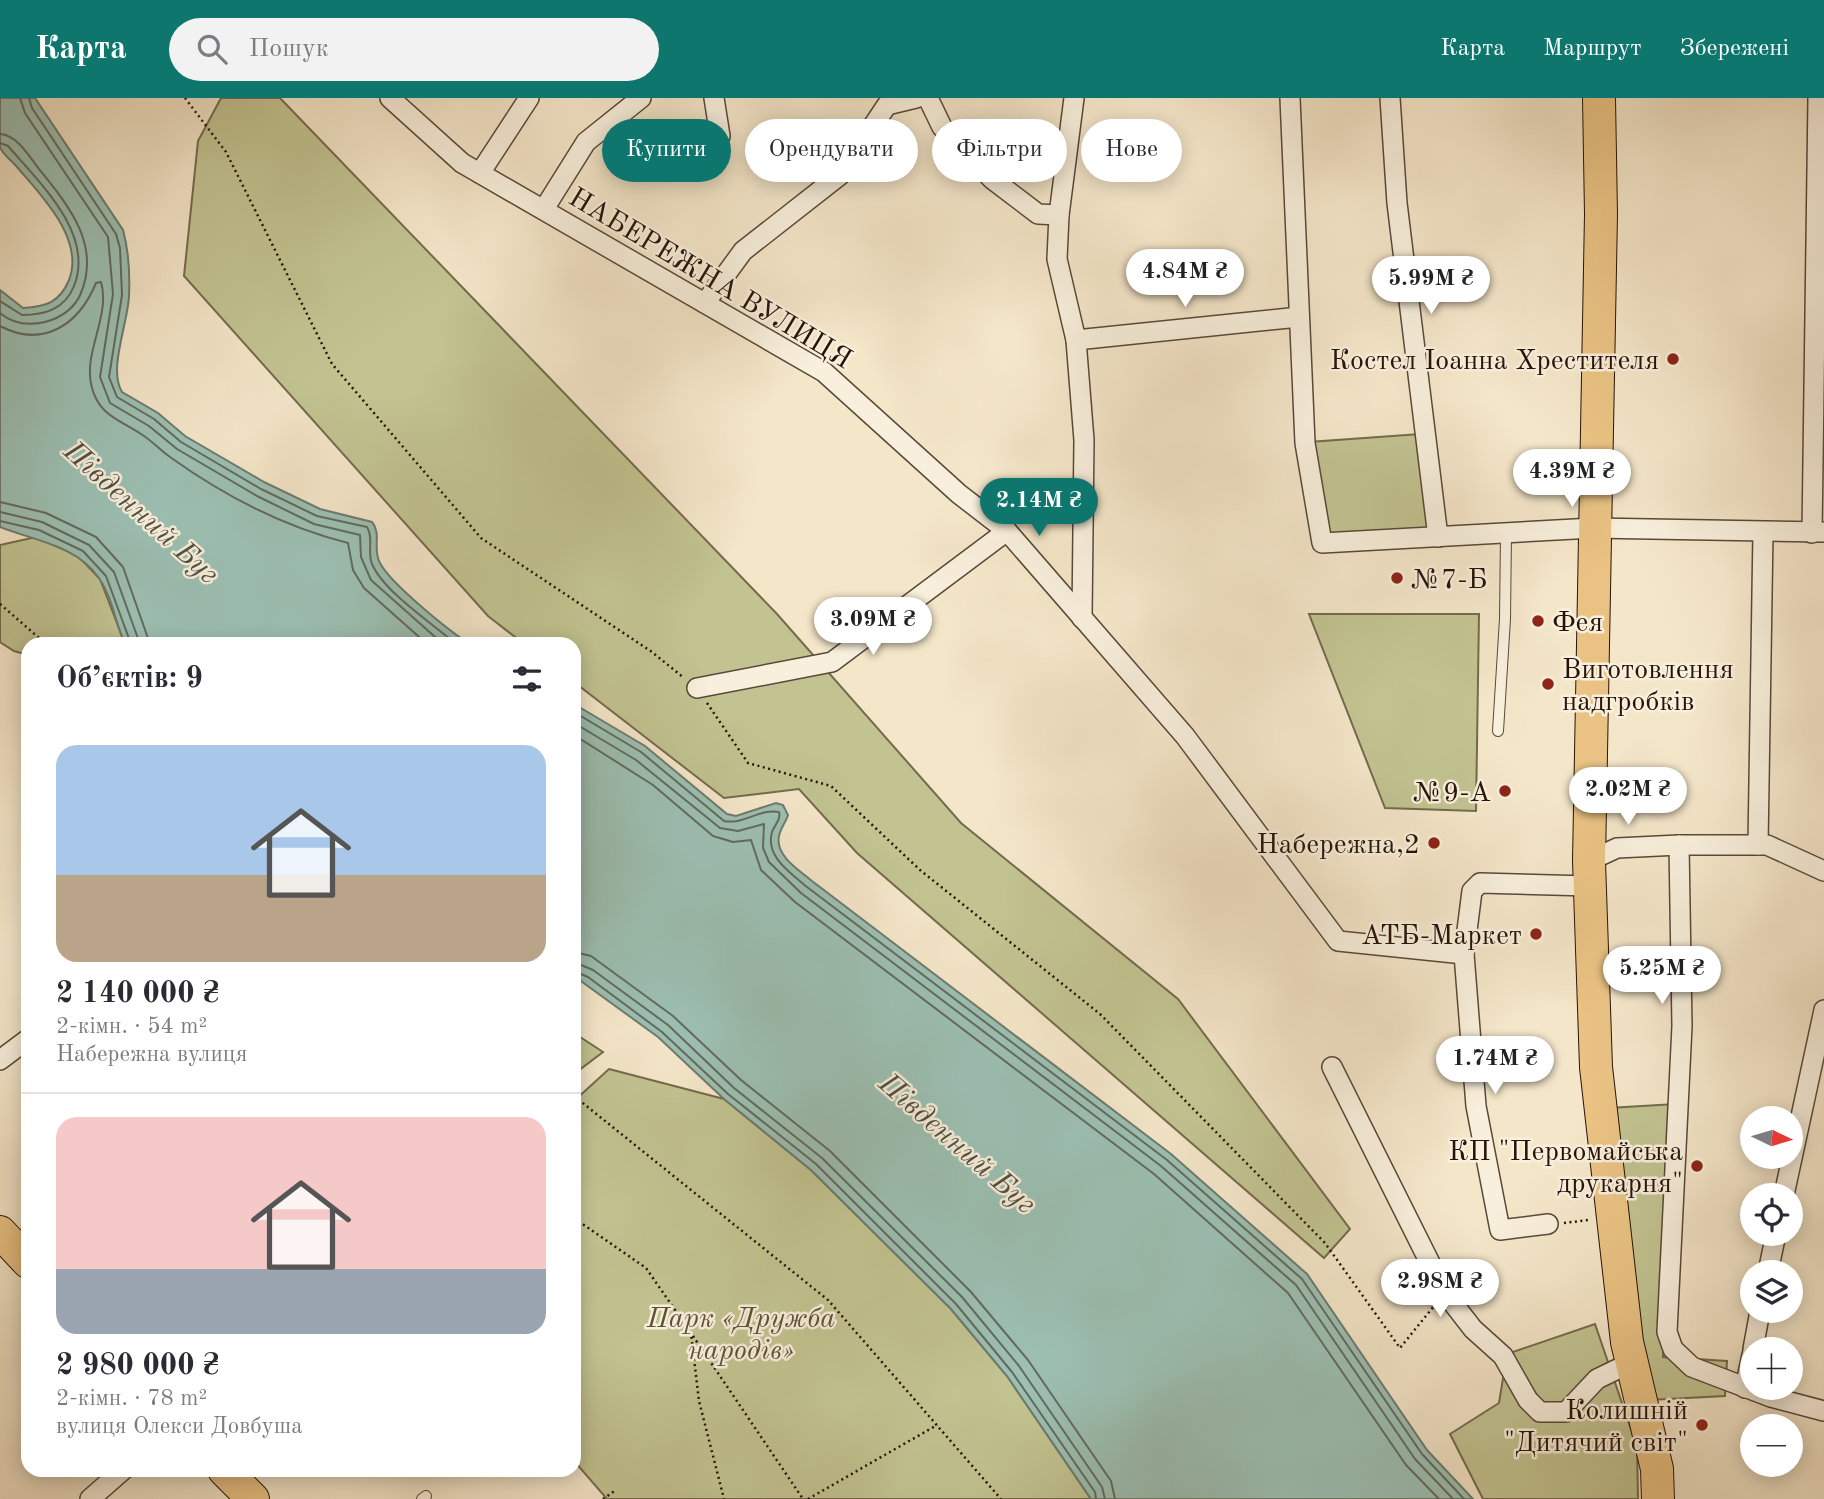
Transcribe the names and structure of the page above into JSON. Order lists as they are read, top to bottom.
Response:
{
  "streets": {
    "street": ["НАБЕРЕЖНА ВУЛИЦЯ"]
  },
  "water": ["Південний Буг"],
  "parks": ["Парк «Дружба народів»"],
  "places": [
    "Костел Іоанна Хрестителя",
    "№7-Б",
    "Фея",
    "Виготовлення надгробків",
    "№9-А",
    "Набережна,2",
    "АТБ-Маркет",
    "КП \"Первомайська друкарня\"",
    "Колишній \"Дитячий світ\""
  ],
  "north": "right",
  "page": {
    "header": "Карта",
    "search": "Пошук",
    "nav": ["Карта", "Маршрут", "Збережені"],
    "chip": [
      "Купити",
      "Орендувати",
      "Фільтри",
      "Нове"
    ],
    "price": [
      "4.84M ₴",
      "5.99M ₴",
      "4.39M ₴",
      "2.14M ₴",
      "3.09M ₴",
      "2.02M ₴",
      "5.25M ₴",
      "1.74M ₴",
      "2.98M ₴"
    ],
    "heading": "Об’єктів: 9",
    "list": [
      {
        "name": "2 140 000 ₴",
        "note": "2-кімн. · 54 m² · Набережна вулиця"
      },
      {
        "name": "2 980 000 ₴",
        "note": "2-кімн. · 78 m² · вулиця Олекси Довбуша"
      }
    ],
    "map_buttons": ["+", "−"]
  }
}
